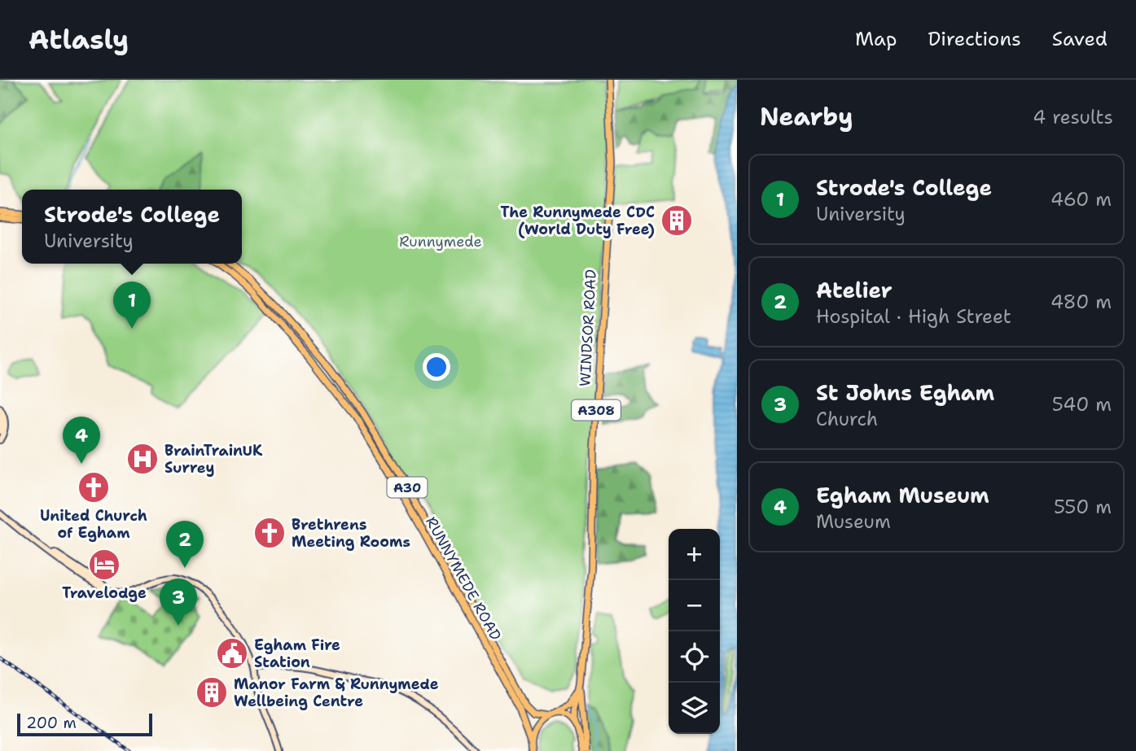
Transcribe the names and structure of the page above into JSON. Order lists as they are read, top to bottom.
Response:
{
  "streets": {
    "main road": [
      "WINDSOR ROAD",
      "A308",
      "A30",
      "RUNNYMEDE ROAD"
    ]
  },
  "crossings": [
    ["WINDSOR ROAD", "A30"],
    ["WINDSOR ROAD", "RUNNYMEDE ROAD"],
    ["A30", "RUNNYMEDE ROAD"]
  ],
  "parks": ["Runnymede"],
  "places": {
    "building": ["The Runnymede CDC (World Duty Free)", "Manor Farm & Runnymede Wellbeing Centre"],
    "hospital": ["BrainTrainUK Surrey"],
    "church": ["United Church of Egham", "Brethrens Meeting Rooms"],
    "hotel": ["Travelodge"],
    "public building": ["Egham Fire Station"]
  },
  "scale_bar": "200 m",
  "page": {
    "header": "Atlasly",
    "nav": ["Map", "Directions", "Saved"],
    "heading": ["Nearby", "4 results"],
    "list": [
      {
        "mark": "1",
        "name": "Strode's College",
        "note": "University",
        "value": "460 m"
      },
      {
        "mark": "2",
        "name": "Atelier",
        "note": "Hospital · High Street",
        "value": "480 m"
      },
      {
        "mark": "3",
        "name": "St Johns Egham",
        "note": "Church",
        "value": "540 m"
      },
      {
        "mark": "4",
        "name": "Egham Museum",
        "note": "Museum",
        "value": "550 m"
      }
    ],
    "popup": ["Strode's College", "University"],
    "pins": [
      "1",
      "4",
      "2",
      "3"
    ],
    "map_buttons": ["+", "−"],
    "scale": "200 m"
  }
}
